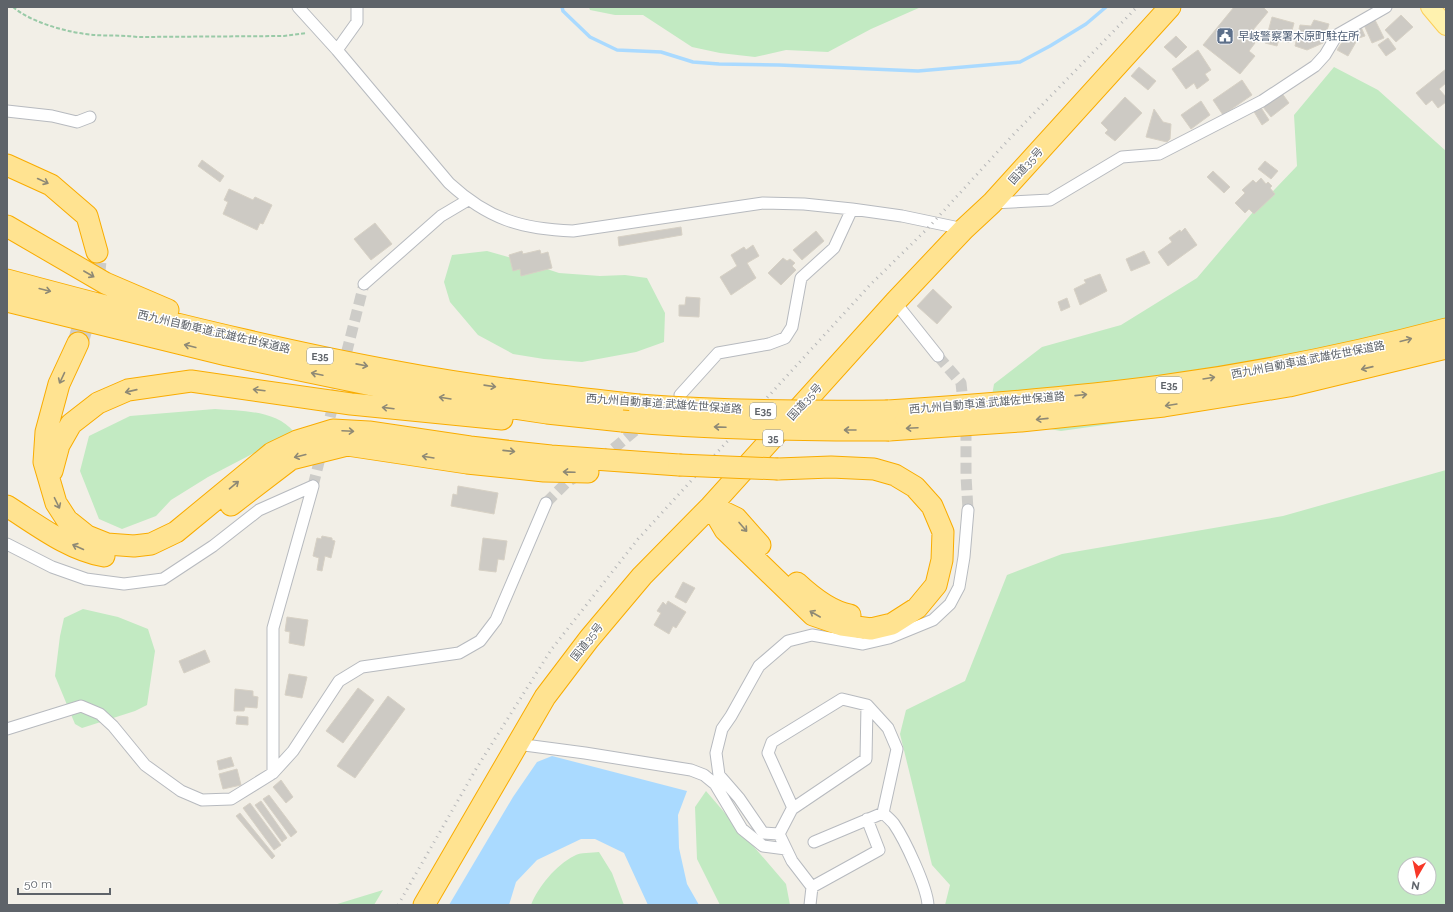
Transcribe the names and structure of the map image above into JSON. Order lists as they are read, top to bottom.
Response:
{
  "streets": {
    "highway": [
      "国道35号",
      "西九州自動車道;武雄佐世保道路",
      "E35",
      "35"
    ]
  },
  "places": {
    "public building": ["早岐警察署木原町駐在所"]
  },
  "scale_bar": "50 m",
  "north": "bottom"
}
